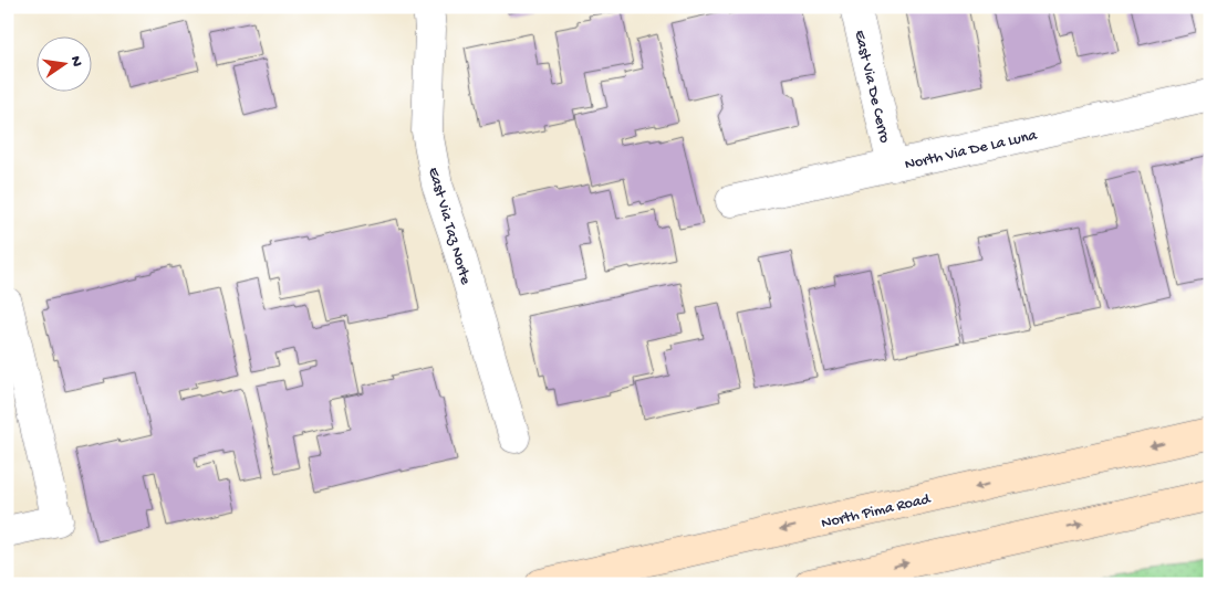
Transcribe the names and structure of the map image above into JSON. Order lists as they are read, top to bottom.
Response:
{
  "streets": {
    "main road": ["North Pima Road"],
    "street": ["East Via De Cerro", "North Via De La Luna", "East Via Taz Norte"]
  },
  "crossings": [
    ["East Via De Cerro", "North Via De La Luna"]
  ],
  "north": "right"
}
